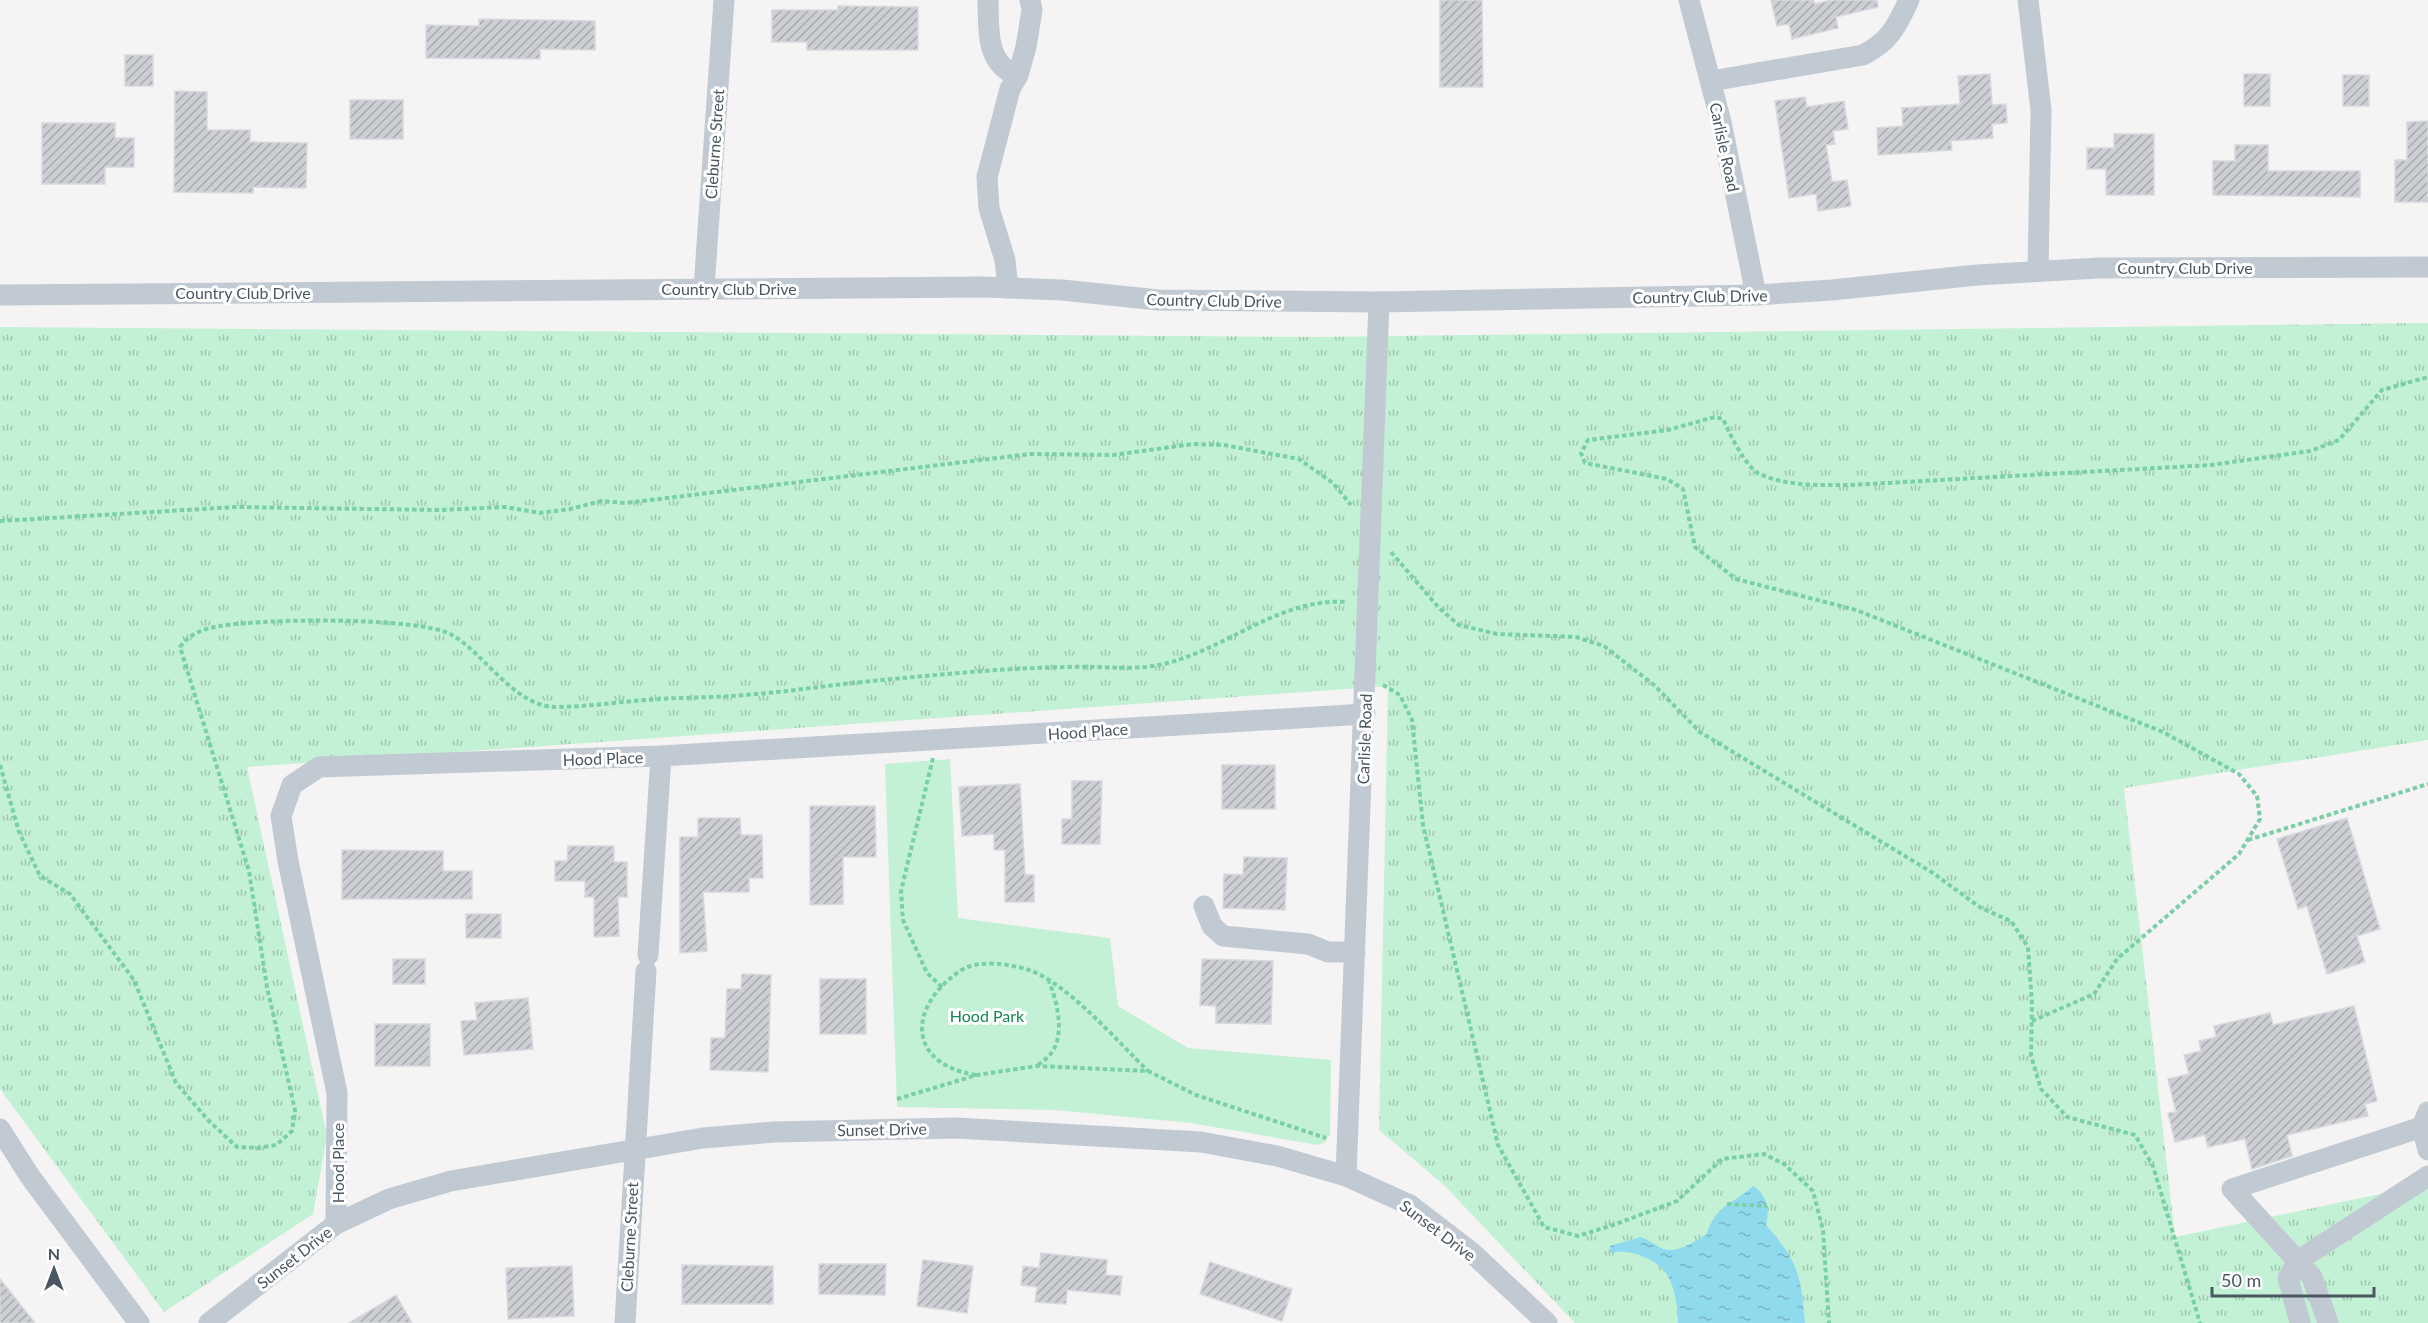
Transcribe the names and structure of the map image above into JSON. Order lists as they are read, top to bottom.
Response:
{
  "streets": {
    "street": [
      "Cleburne Street",
      "Carlisle Road",
      "Country Club Drive",
      "Hood Place",
      "Sunset Drive"
    ]
  },
  "crossings": [
    ["Cleburne Street", "Country Club Drive"],
    ["Cleburne Street", "Hood Place"],
    ["Cleburne Street", "Sunset Drive"],
    ["Carlisle Road", "Country Club Drive"],
    ["Carlisle Road", "Hood Place"],
    ["Carlisle Road", "Sunset Drive"],
    ["Hood Place", "Sunset Drive"]
  ],
  "parks": ["Hood Park"],
  "scale_bar": "50 m",
  "north": "top"
}
